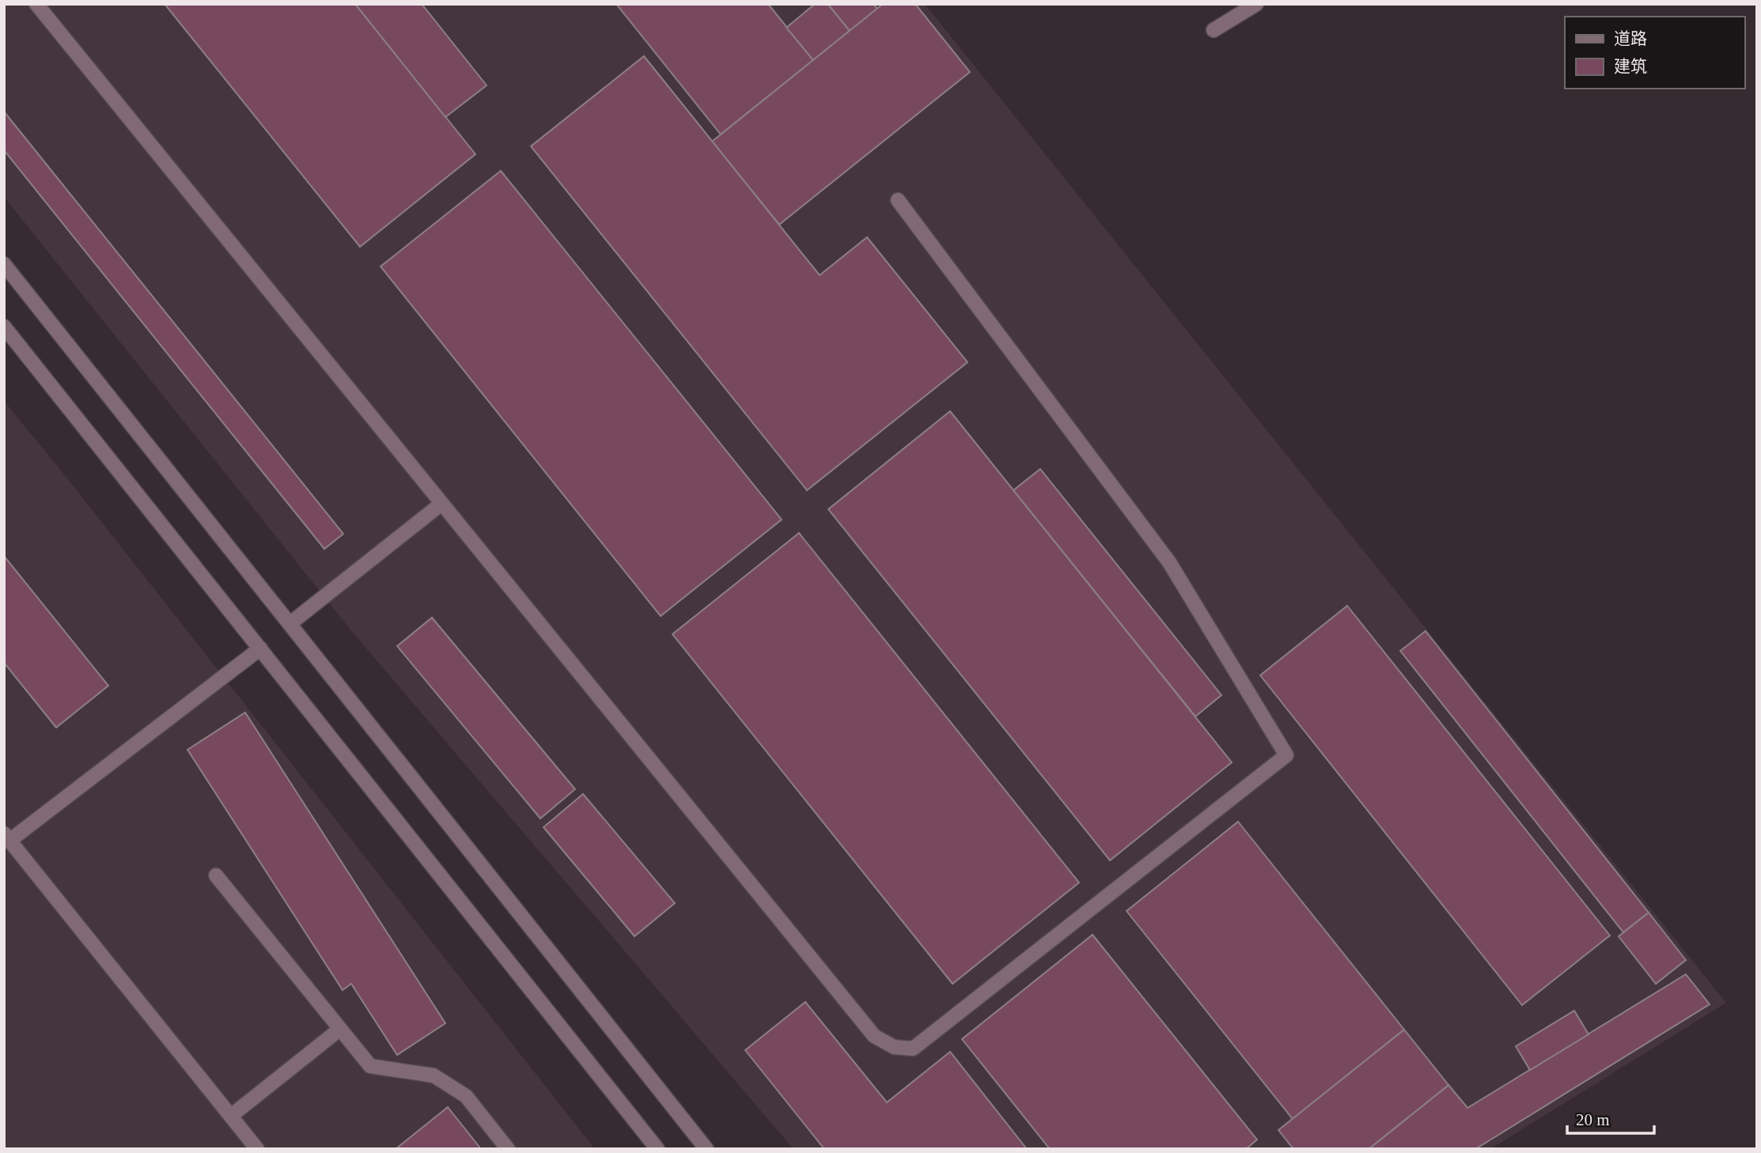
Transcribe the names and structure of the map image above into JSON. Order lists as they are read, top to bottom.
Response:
{
  "legend": ["道路", "建筑"],
  "scale_bar": "20 m"
}
